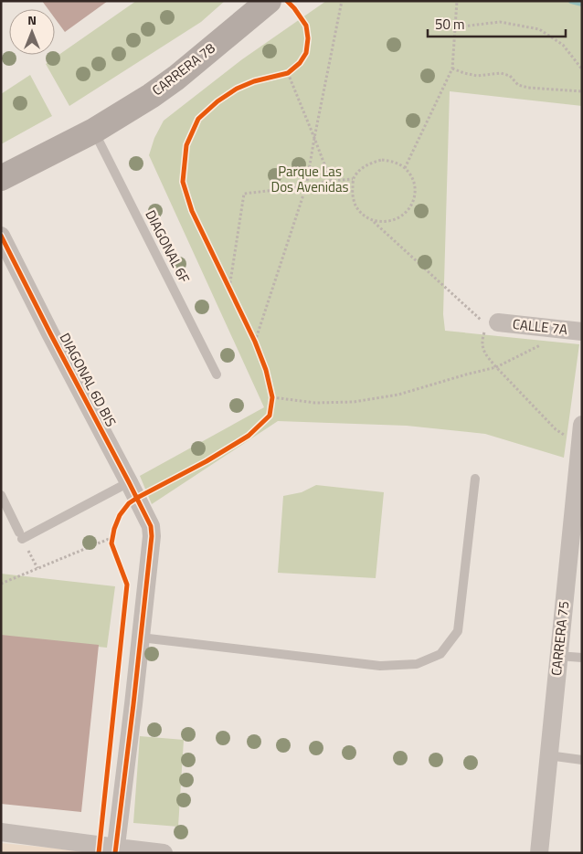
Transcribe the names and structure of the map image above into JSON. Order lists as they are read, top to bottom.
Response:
{
  "streets": {
    "street": [
      "CARRERA 78",
      "CALLE 7A",
      "DIAGONAL 6D BIS",
      "CARRERA 75"
    ],
    "lane": ["DIAGONAL 6F"]
  },
  "crossings": [
    ["CARRERA 78", "DIAGONAL 6F"]
  ],
  "parks": ["Parque Las Dos Avenidas"],
  "scale_bar": "50 m",
  "north": "top"
}
